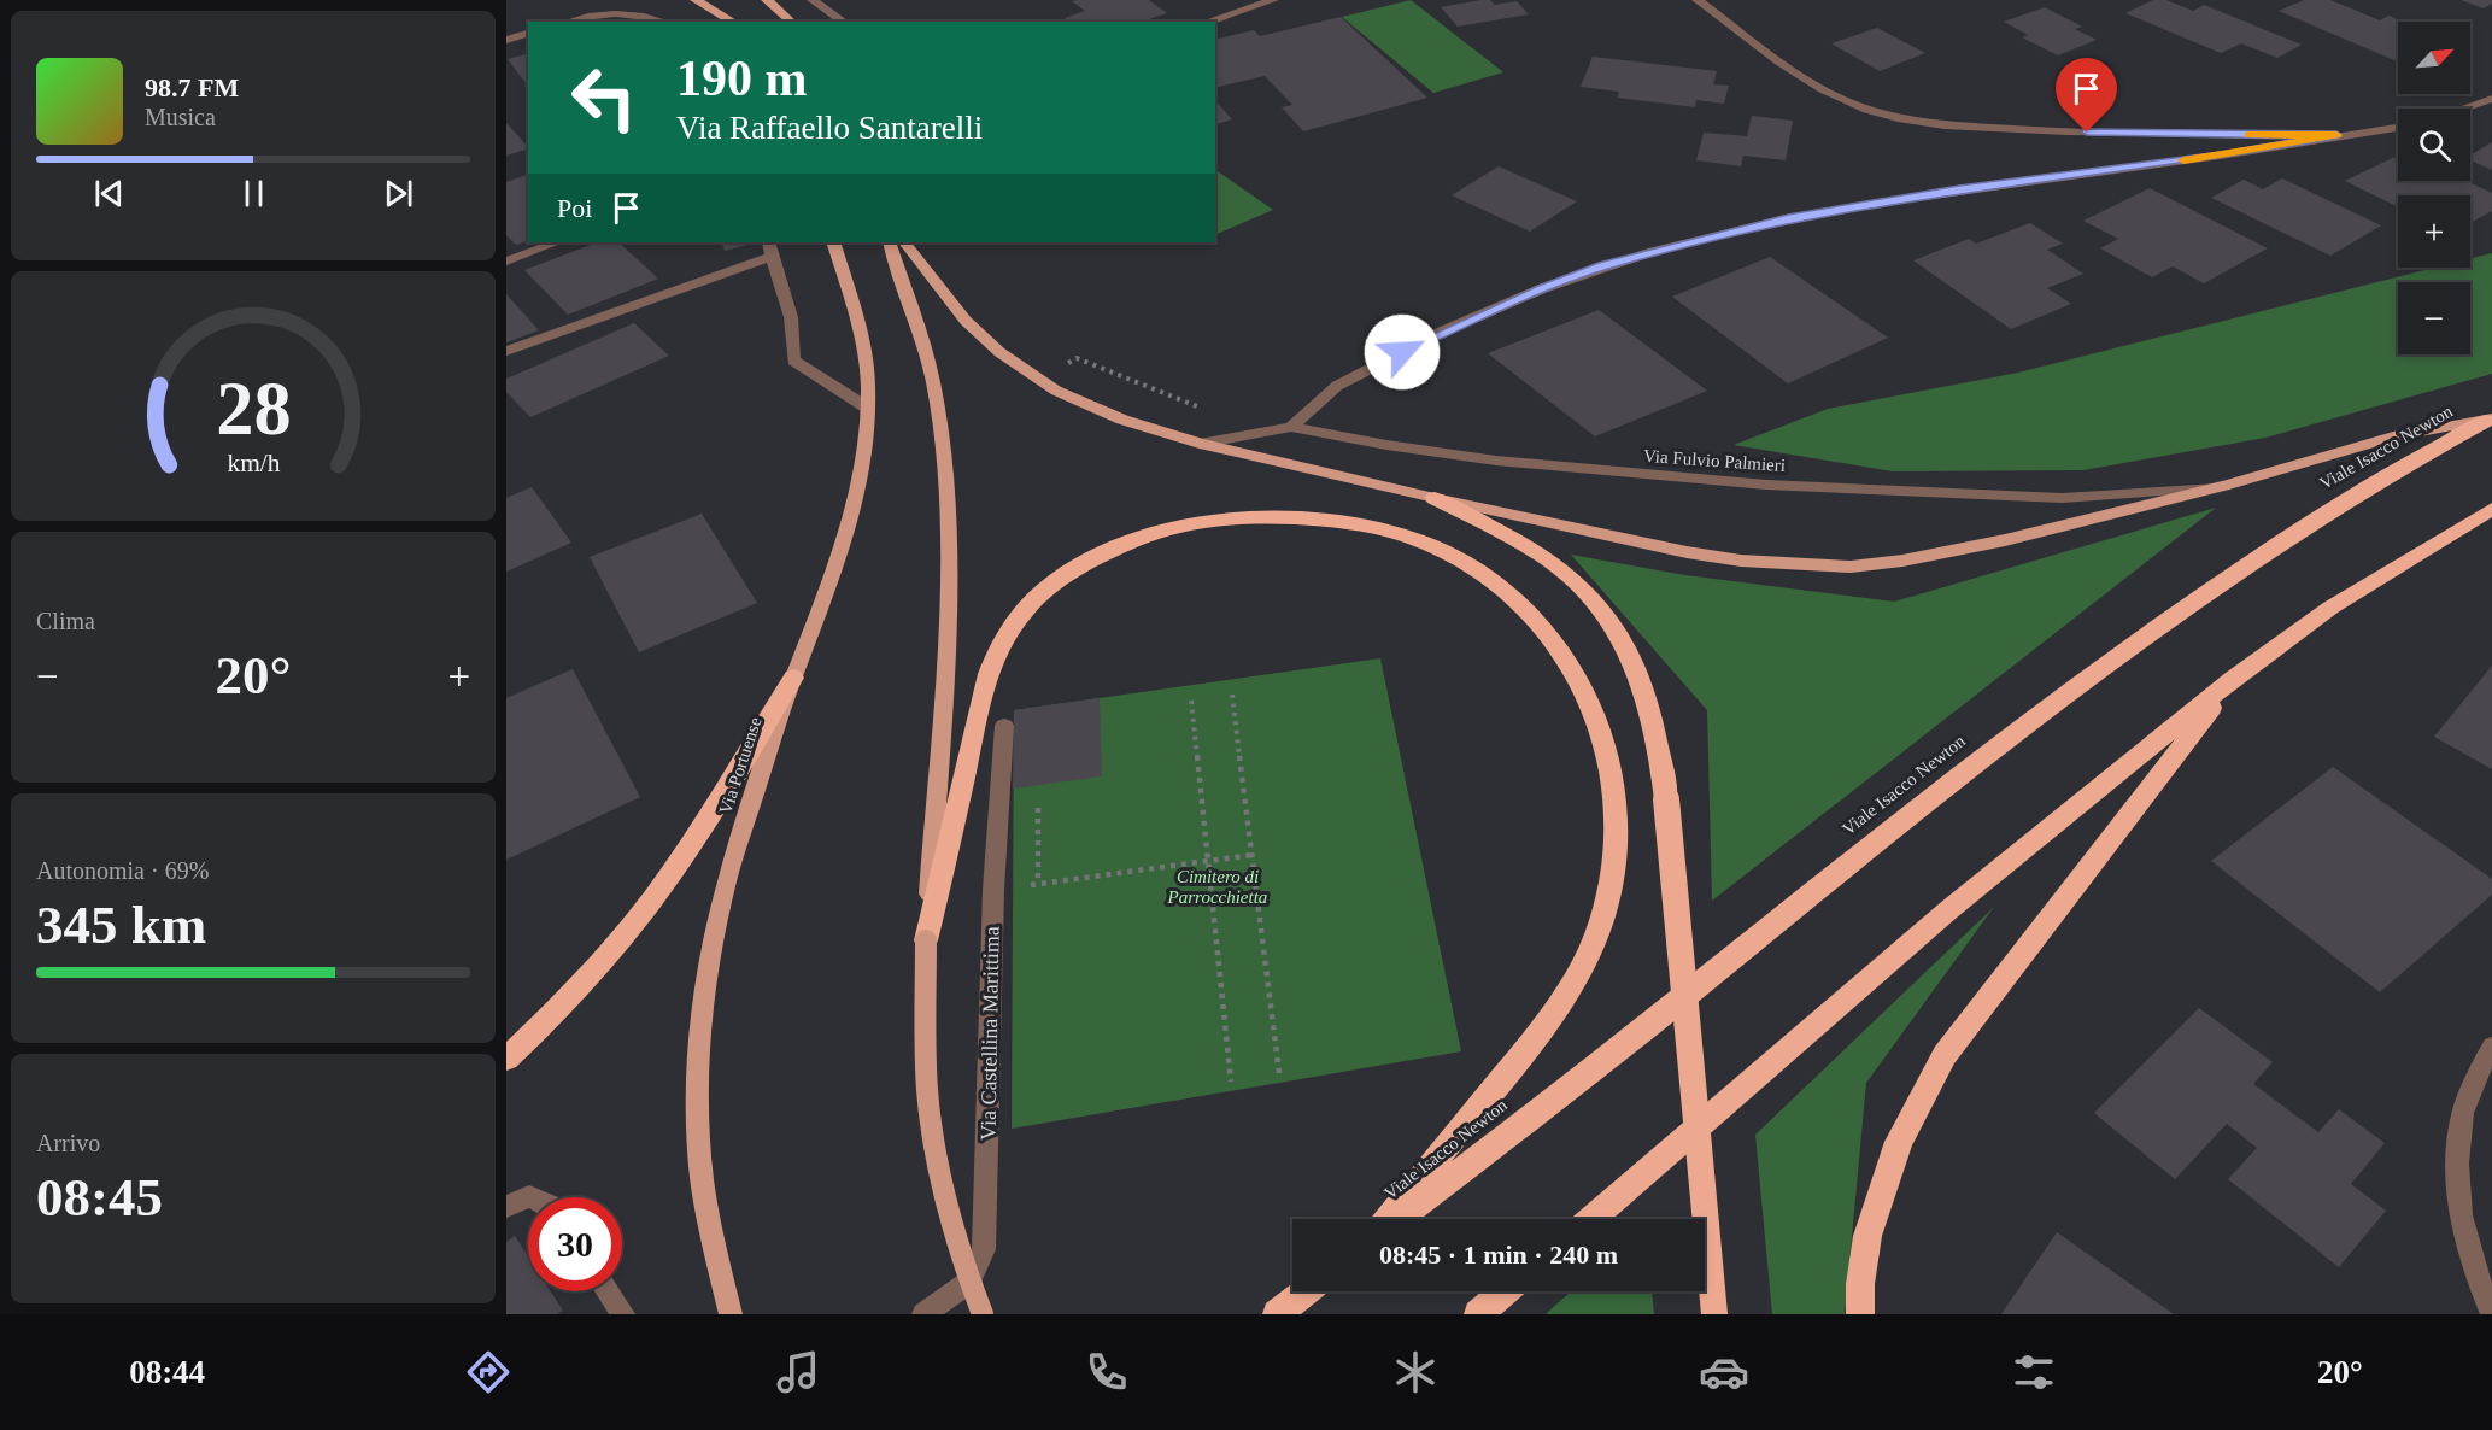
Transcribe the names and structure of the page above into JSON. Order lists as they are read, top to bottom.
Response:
{
  "streets": {
    "highway": ["Viale Isacco Newton"],
    "main road": ["Via Portuense"],
    "street": ["Via Fulvio Palmieri", "Via Castellina Marittima"]
  },
  "parks": ["Cimitero di Parrocchietta"],
  "north": "top right",
  "page": {
    "map_buttons": ["+", "−"],
    "turn": ["190 m", "Via Raffaello Santarelli"],
    "song": ["98.7 FM", "Musica"],
    "then": "Poi",
    "tile": [
      "Clima",
      ["Autonomia · 69%", "345 km"],
      ["Arrivo", "08:45"]
    ],
    "heat": ["−", "20°", "+"],
    "limit": "30",
    "trip": "08:45 · 1 min · 240 m",
    "tabs": ["08:44", "20°"],
    "gauge": ["28", "km/h"]
  }
}
